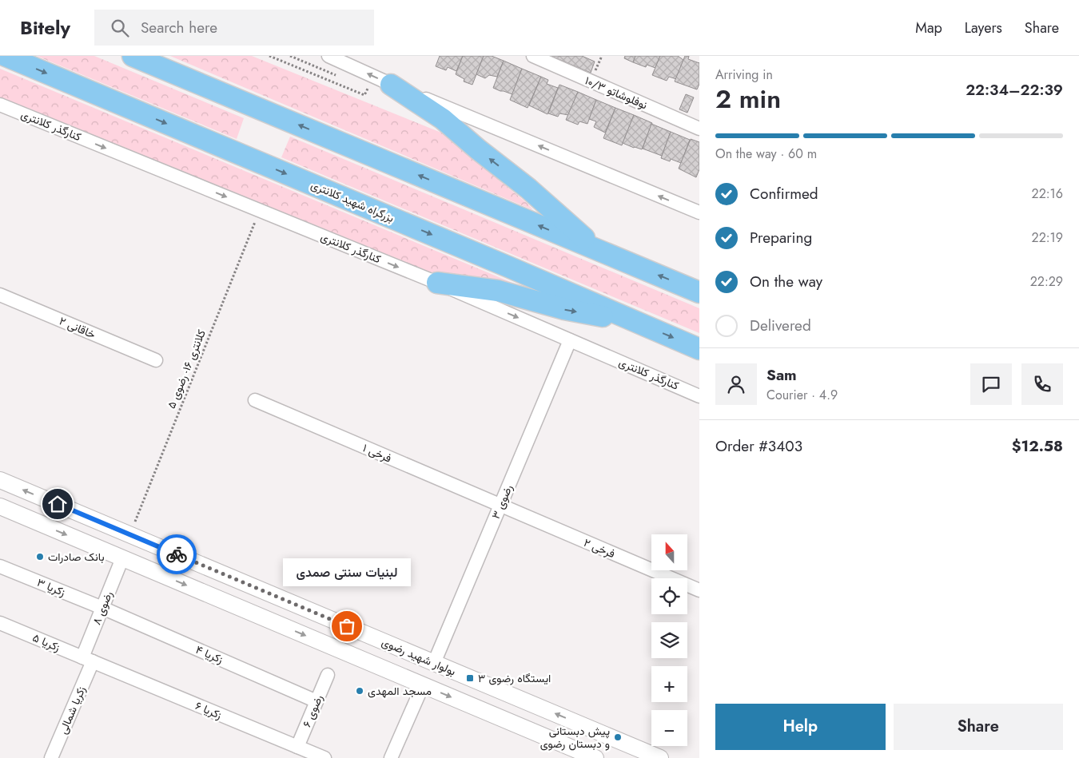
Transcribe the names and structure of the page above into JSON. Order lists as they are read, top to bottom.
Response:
{
  "streets": {
    "highway": ["بزرگراه شهید کلانتری"],
    "street": [
      "نوفلوشاتو ۱۰/۳",
      "کنارگذر کلانتری",
      "خاقانی ۲",
      "فرخی ۱",
      "رضوی ۳",
      "فرخی ۲",
      "زکریا ۳",
      "رضوی ۸",
      "زکریا ۵",
      "زکریا ۴",
      "بولوار شهید رضوی",
      "زکریا شمالی",
      "زکریا ۶",
      "رضوی ۶"
    ],
    "path": ["کلانتری ۱۶- رضوی ۵"]
  },
  "crossings": [
    ["کنارگذر کلانتری", "کلانتری ۱۶- رضوی ۵"],
    ["کنارگذر کلانتری", "رضوی ۳"],
    ["کلانتری ۱۶- رضوی ۵", "بولوار شهید رضوی"],
    ["فرخی ۱", "رضوی ۳"],
    ["فرخی ۱", "فرخی ۲"],
    ["رضوی ۳", "فرخی ۲"],
    ["رضوی ۳", "بولوار شهید رضوی"],
    ["زکریا ۳", "رضوی ۸"],
    ["زکریا ۳", "زکریا ۴"],
    ["رضوی ۸", "زکریا ۵"],
    ["رضوی ۸", "زکریا ۴"],
    ["رضوی ۸", "زکریا شمالی"],
    ["رضوی ۸", "زکریا ۶"],
    ["زکریا ۵", "زکریا شمالی"],
    ["زکریا ۵", "زکریا ۶"],
    ["زکریا ۴", "رضوی ۶"],
    ["زکریا شمالی", "زکریا ۶"],
    ["زکریا ۶", "رضوی ۶"]
  ],
  "one_way": ["کنارگذر کلانتری"],
  "places": {
    "other": [
      "بانک صادرات",
      "لبنیات سنتی صمدی",
      "مسجد المهدی",
      "پیش دبستانی و دبستان رضوی"
    ],
    "transit": ["ایستگاه رضوی ۳"]
  },
  "north": "top",
  "page": {
    "header": "Bitely",
    "search": "Search here",
    "nav": ["Map", "Layers", "Share"],
    "heading": ["2 min", "Arriving in", "22:34–22:39"],
    "panel": [
      "Sam",
      "Courier · 4.9",
      "Order #3403",
      "$12.58"
    ],
    "bar": "On the way · 60 m",
    "list": [
      ["Confirmed", "22:16"],
      ["Preparing", "22:19"],
      ["On the way", "22:29"],
      "Delivered"
    ],
    "map_buttons": ["+", "−"],
    "bubble": "لبنیات سنتی صمدی",
    "buttons": ["Help", "Share"]
  }
}
